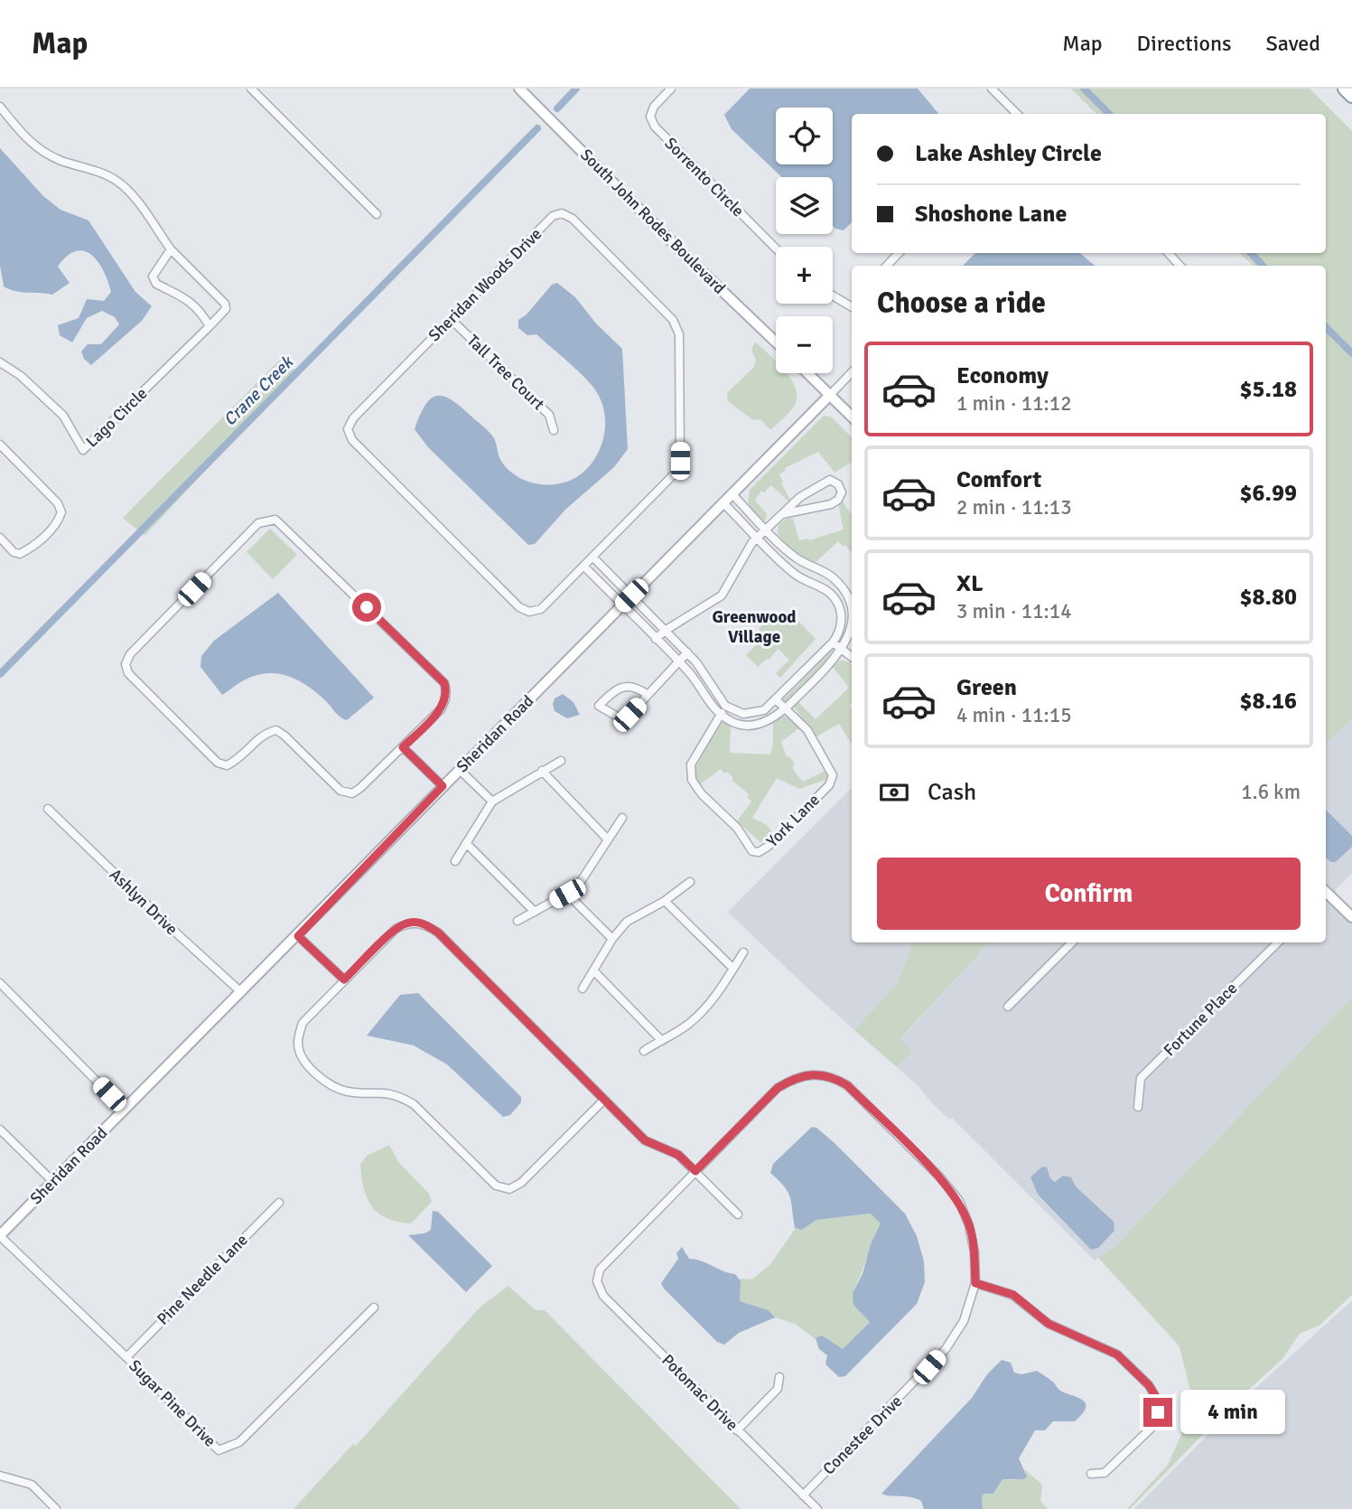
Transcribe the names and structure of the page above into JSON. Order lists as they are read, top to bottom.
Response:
{
  "streets": {
    "street": [
      "Sorrento Circle",
      "South John Rodes Boulevard",
      "Sheridan Woods Drive",
      "Tall Tree Court",
      "Lago Circle",
      "Sheridan Road",
      "York Lane",
      "Ashlyn Drive",
      "Fortune Place",
      "Pine Needle Lane",
      "Potomac Drive",
      "Sugar Pine Drive",
      "Conestee Drive"
    ]
  },
  "crossings": [
    ["Sheridan Woods Drive", "Tall Tree Court"],
    ["Sheridan Road", "Ashlyn Drive"],
    ["Sheridan Road", "Sugar Pine Drive"],
    ["Pine Needle Lane", "Sugar Pine Drive"],
    ["Potomac Drive", "Conestee Drive"]
  ],
  "districts": ["Greenwood Village"],
  "water": ["Crane Creek"],
  "page": {
    "header": "Map",
    "nav": ["Map", "Directions", "Saved"],
    "map_buttons": ["+", "−"],
    "banner": ["Lake Ashley Circle", "Shoshone Lane"],
    "heading": "Choose a ride",
    "list": [
      {
        "name": "Economy",
        "note": "1 min · 11:12",
        "value": "$5.18"
      },
      {
        "name": "Comfort",
        "note": "2 min · 11:13",
        "value": "$6.99"
      },
      {
        "name": "XL",
        "note": "3 min · 11:14",
        "value": "$8.80"
      },
      {
        "name": "Green",
        "note": "4 min · 11:15",
        "value": "$8.16"
      }
    ],
    "pay": ["Cash", "1.6 km"],
    "buttons": "Confirm",
    "bubble": "4 min"
  }
}
